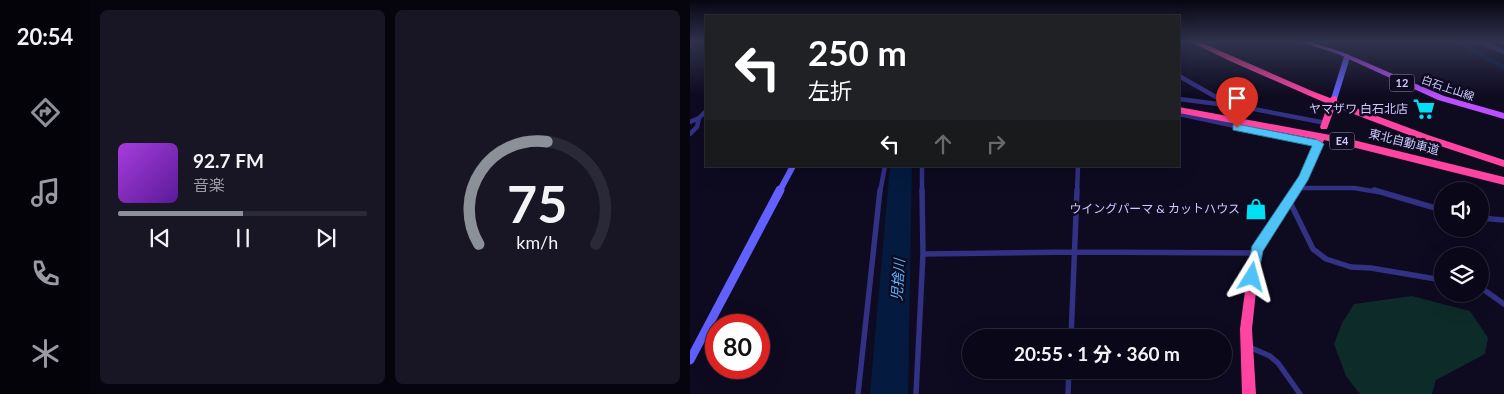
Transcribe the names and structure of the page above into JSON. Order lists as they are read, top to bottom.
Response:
{
  "streets": {
    "highway": ["E4", "東北自動車道"],
    "main road": ["12", "白石上山線"]
  },
  "water": ["児捨川"],
  "places": {
    "supermarket": ["ヤマザワ 白石北店"],
    "shop": ["ウイングパーマ & カットハウス"]
  },
  "page": {
    "tabs": "20:54",
    "turn": ["250 m", "左折"],
    "song": ["92.7 FM", "音楽"],
    "limit": "80",
    "trip": "20:55 · 1 分 · 360 m",
    "gauge": ["75", "km/h"]
  }
}
